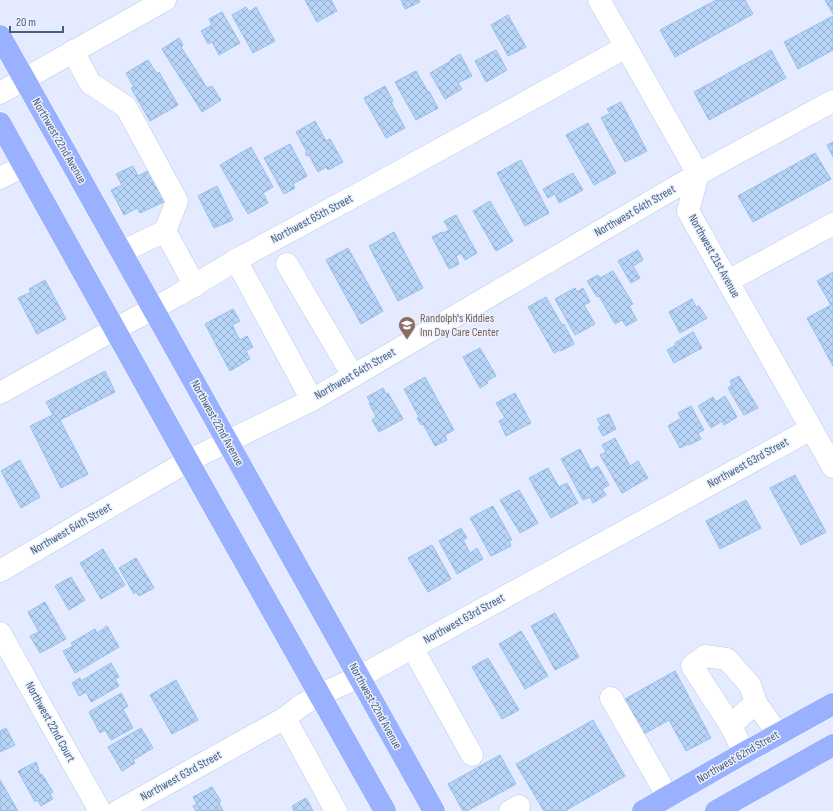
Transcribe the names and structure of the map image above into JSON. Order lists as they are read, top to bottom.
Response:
{
  "streets": {
    "main road": ["Northwest 22nd Avenue", "Northwest 62nd Street"],
    "street": [
      "Northwest 64th Street",
      "Northwest 65th Street",
      "Northwest 21st Avenue",
      "Northwest 63rd Street",
      "Northwest 22nd Court"
    ]
  },
  "crossings": [
    ["Northwest 22nd Avenue", "Northwest 64th Street"],
    ["Northwest 22nd Avenue", "Northwest 65th Street"],
    ["Northwest 22nd Avenue", "Northwest 63rd Street"],
    ["Northwest 64th Street", "Northwest 21st Avenue"],
    ["Northwest 21st Avenue", "Northwest 63rd Street"]
  ],
  "places": {
    "school or university": ["Randolph's Kiddies Inn Day Care Center"]
  },
  "scale_bar": "20 m"
}
